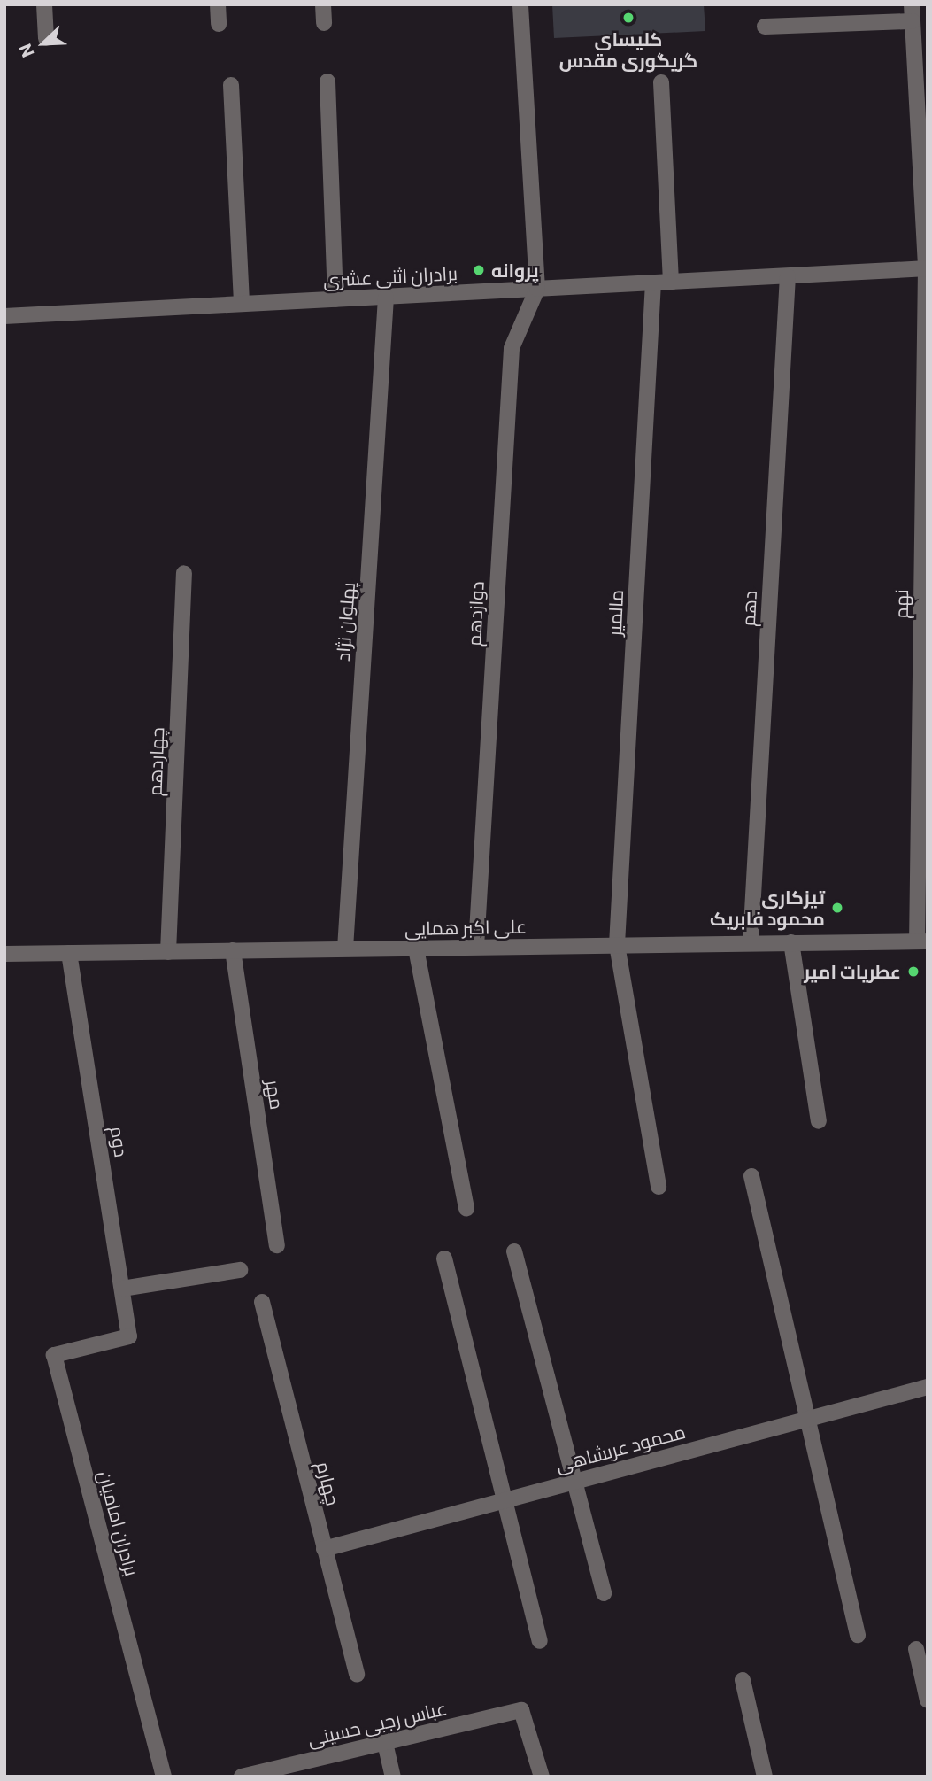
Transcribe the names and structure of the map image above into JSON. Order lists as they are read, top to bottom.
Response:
{
  "streets": {
    "street": [
      "برادران اثنی عشری",
      "نهم",
      "دهم",
      "مالمیر",
      "دوازدهم",
      "پهلوان نژاد",
      "چهاردهم",
      "علی اکبر همایی",
      "مهر",
      "دوم",
      "محمود عربشاهی",
      "چهارم",
      "برادران امامیان",
      "عباس رجبی حسینی"
    ]
  },
  "crossings": [
    ["برادران اثنی عشری", "نهم"],
    ["برادران اثنی عشری", "دهم"],
    ["برادران اثنی عشری", "مالمیر"],
    ["برادران اثنی عشری", "دوازدهم"],
    ["برادران اثنی عشری", "پهلوان نژاد"],
    ["نهم", "علی اکبر همایی"],
    ["دهم", "علی اکبر همایی"],
    ["مالمیر", "علی اکبر همایی"],
    ["دوازدهم", "علی اکبر همایی"],
    ["پهلوان نژاد", "علی اکبر همایی"],
    ["چهاردهم", "علی اکبر همایی"],
    ["علی اکبر همایی", "مهر"],
    ["علی اکبر همایی", "دوم"],
    ["دوم", "برادران امامیان"],
    ["محمود عربشاهی", "چهارم"]
  ],
  "places": [
    "کلیسای گریگوری مقدس",
    "پروانه",
    "تیزکاری محمود فابریک",
    "عطریات امیر"
  ],
  "north": "bottom left"
}
